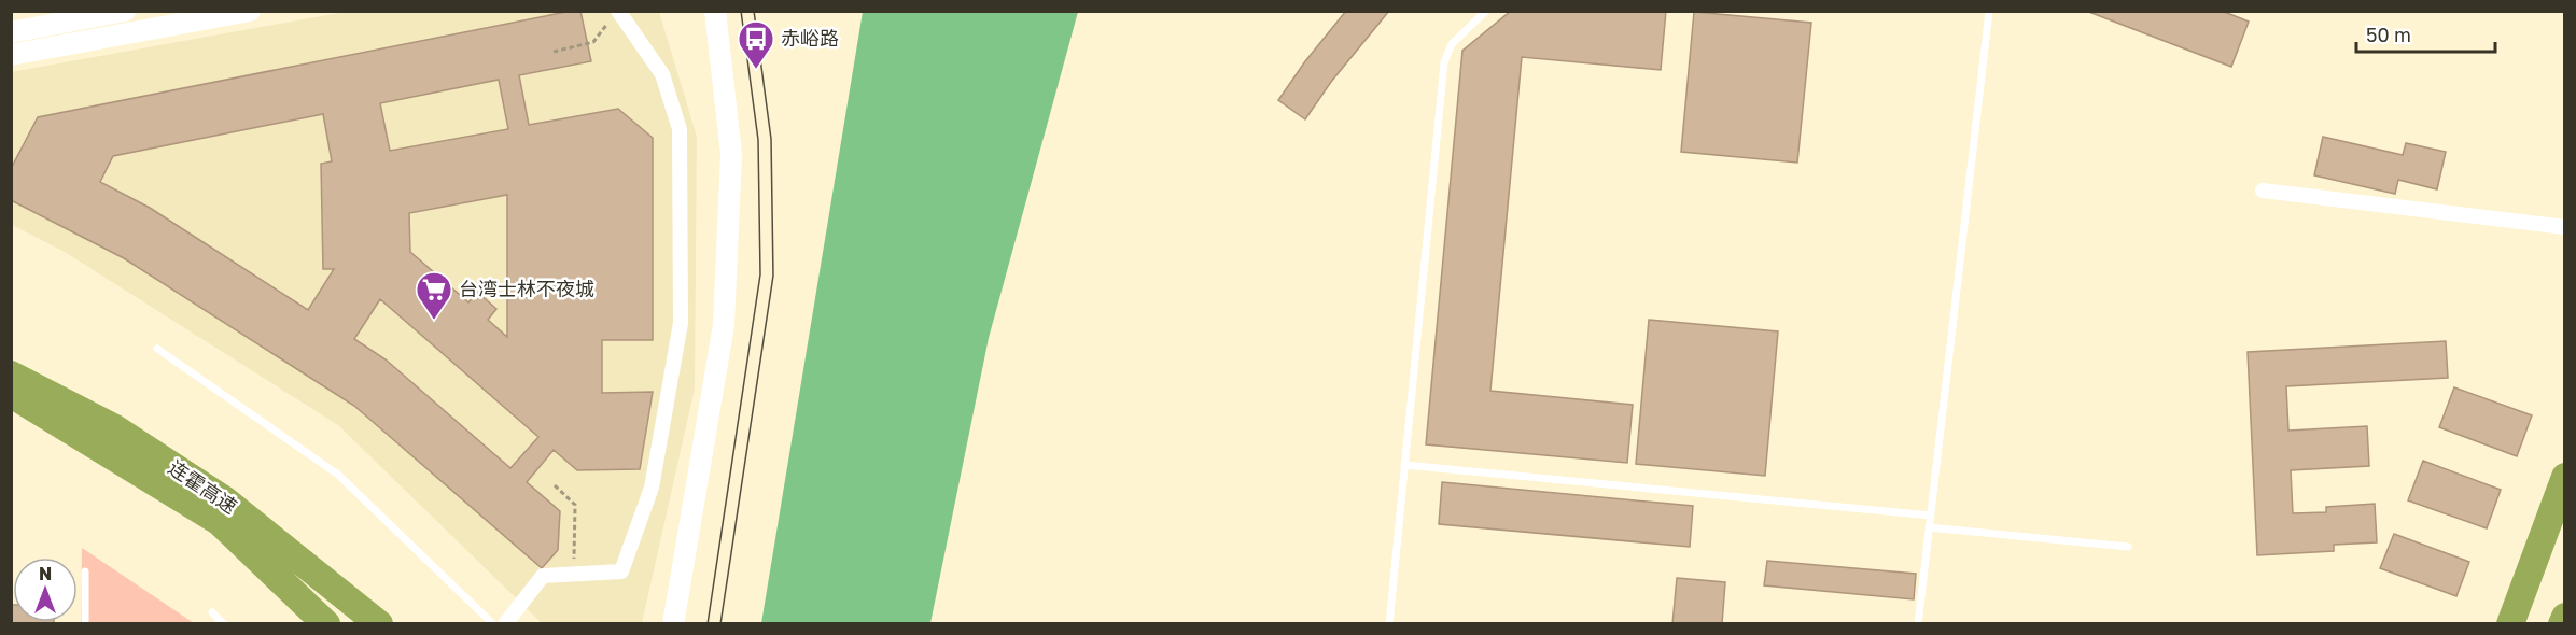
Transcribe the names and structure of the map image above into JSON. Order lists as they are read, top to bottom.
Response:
{
  "streets": {
    "highway": ["连霍高速"]
  },
  "places": {
    "bus stop": ["赤峪路"],
    "supermarket": ["台湾士林不夜城"]
  },
  "scale_bar": "50 m",
  "north": "top"
}
